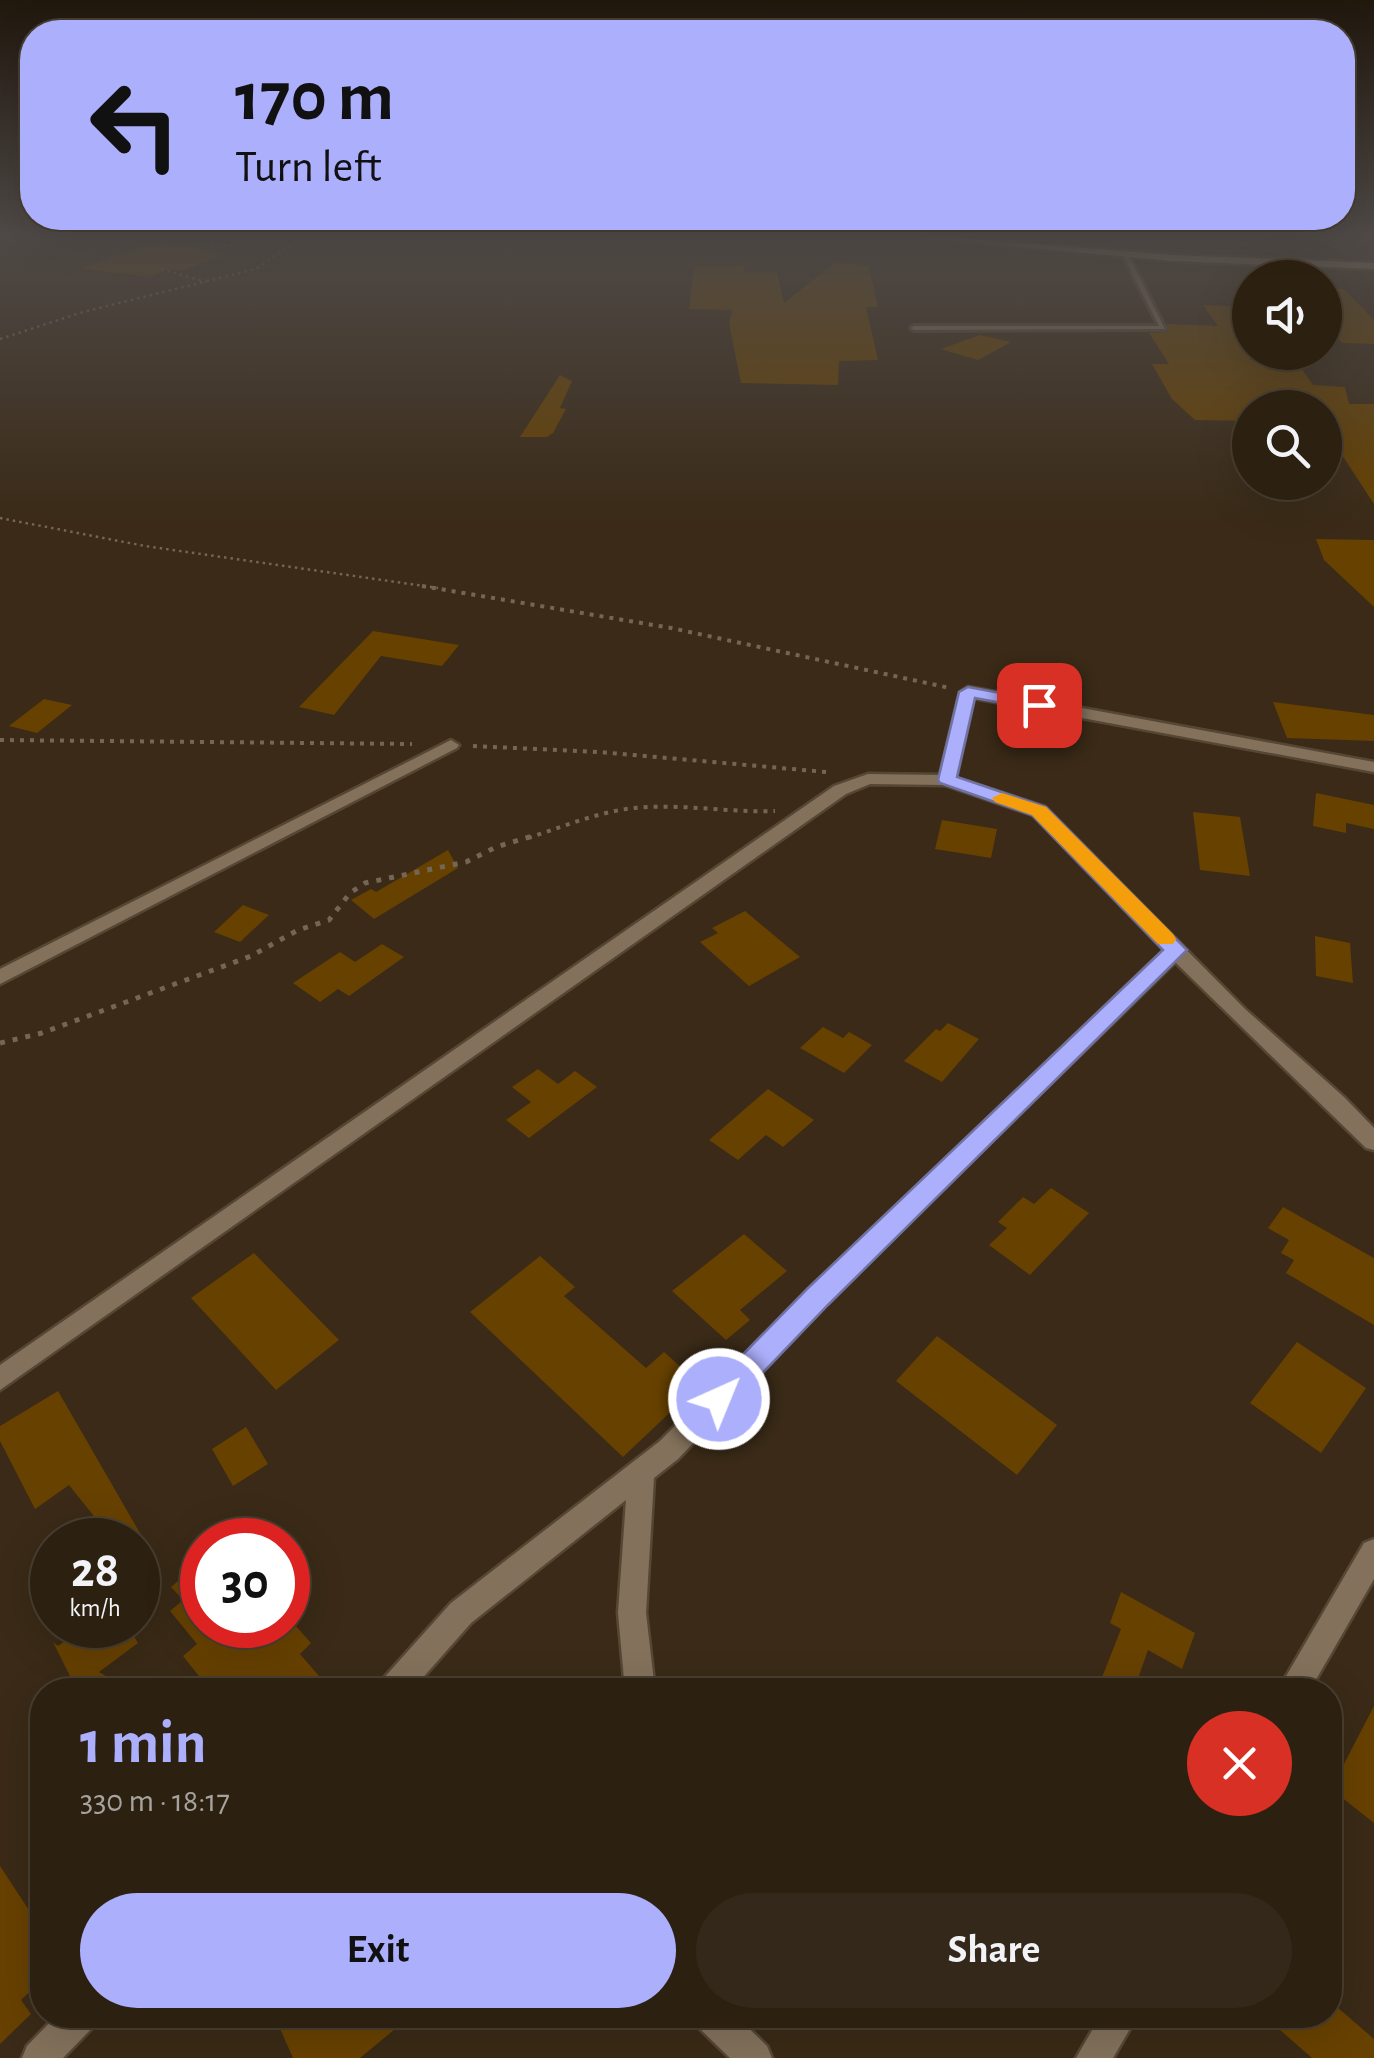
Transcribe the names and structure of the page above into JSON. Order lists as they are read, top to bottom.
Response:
{
  "page": {
    "turn": ["170 m", "Turn left"],
    "speed": "28 km/h",
    "limit": "30",
    "heading": ["1 min", "330 m · 18:17"],
    "buttons": ["Exit", "Share"]
  }
}
